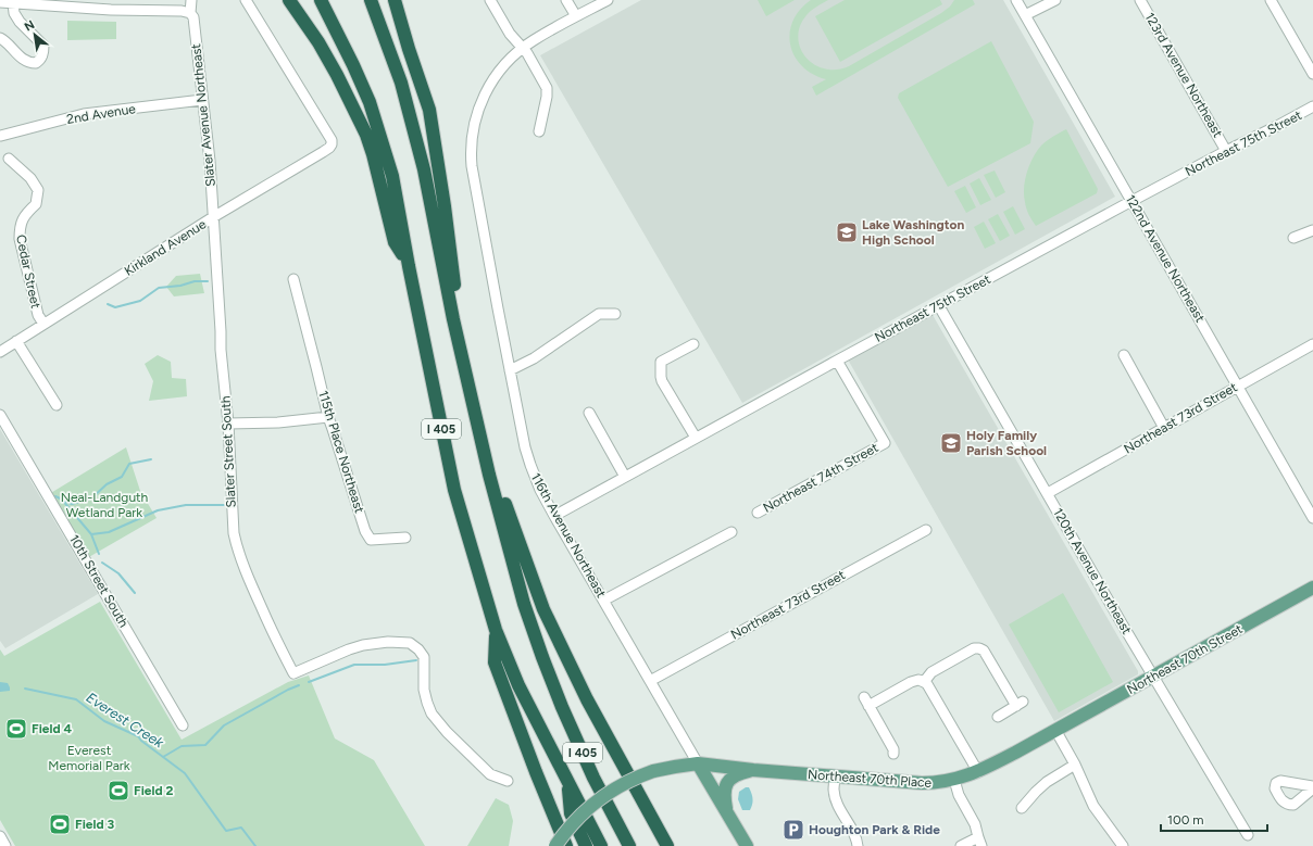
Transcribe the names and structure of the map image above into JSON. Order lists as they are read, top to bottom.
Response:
{
  "streets": {
    "highway": ["I 405"],
    "main road": ["116th Avenue Northeast", "Northeast 70th Street", "Northeast 70th Place"],
    "street": [
      "123rd Avenue Northeast",
      "2nd Avenue",
      "Slater Avenue Northeast",
      "Northeast 75th Street",
      "Kirkland Avenue",
      "122nd Avenue Northeast",
      "Cedar Street",
      "Northeast 73rd Street",
      "Slater Street South",
      "115th Place Northeast",
      "Northeast 74th Street",
      "120th Avenue Northeast",
      "10th Street South"
    ]
  },
  "crossings": [
    ["123rd Avenue Northeast", "Northeast 75th Street"],
    ["2nd Avenue", "Slater Avenue Northeast"],
    ["Slater Avenue Northeast", "Kirkland Avenue"],
    ["Slater Avenue Northeast", "Slater Street South"],
    ["Northeast 75th Street", "122nd Avenue Northeast"],
    ["Northeast 75th Street", "Northeast 74th Street"],
    ["Northeast 75th Street", "116th Avenue Northeast"],
    ["Northeast 75th Street", "120th Avenue Northeast"],
    ["Kirkland Avenue", "Cedar Street"],
    ["Kirkland Avenue", "Slater Street South"],
    ["122nd Avenue Northeast", "Northeast 73rd Street"],
    ["Northeast 73rd Street", "116th Avenue Northeast"],
    ["Northeast 73rd Street", "120th Avenue Northeast"],
    ["116th Avenue Northeast", "Northeast 70th Place"],
    ["120th Avenue Northeast", "Northeast 70th Street"],
    ["Northeast 70th Street", "Northeast 70th Place"]
  ],
  "water": ["Everest Creek"],
  "parks": ["Neal-Landguth Wetland Park", "Everest Memorial Park"],
  "places": {
    "school or university": ["Lake Washington High School", "Holy Family Parish School"],
    "sports": ["Field 4", "Field 2", "Field 3"],
    "parking": ["Houghton Park & Ride"]
  },
  "scale_bar": "100 m",
  "north": "top left"
}
